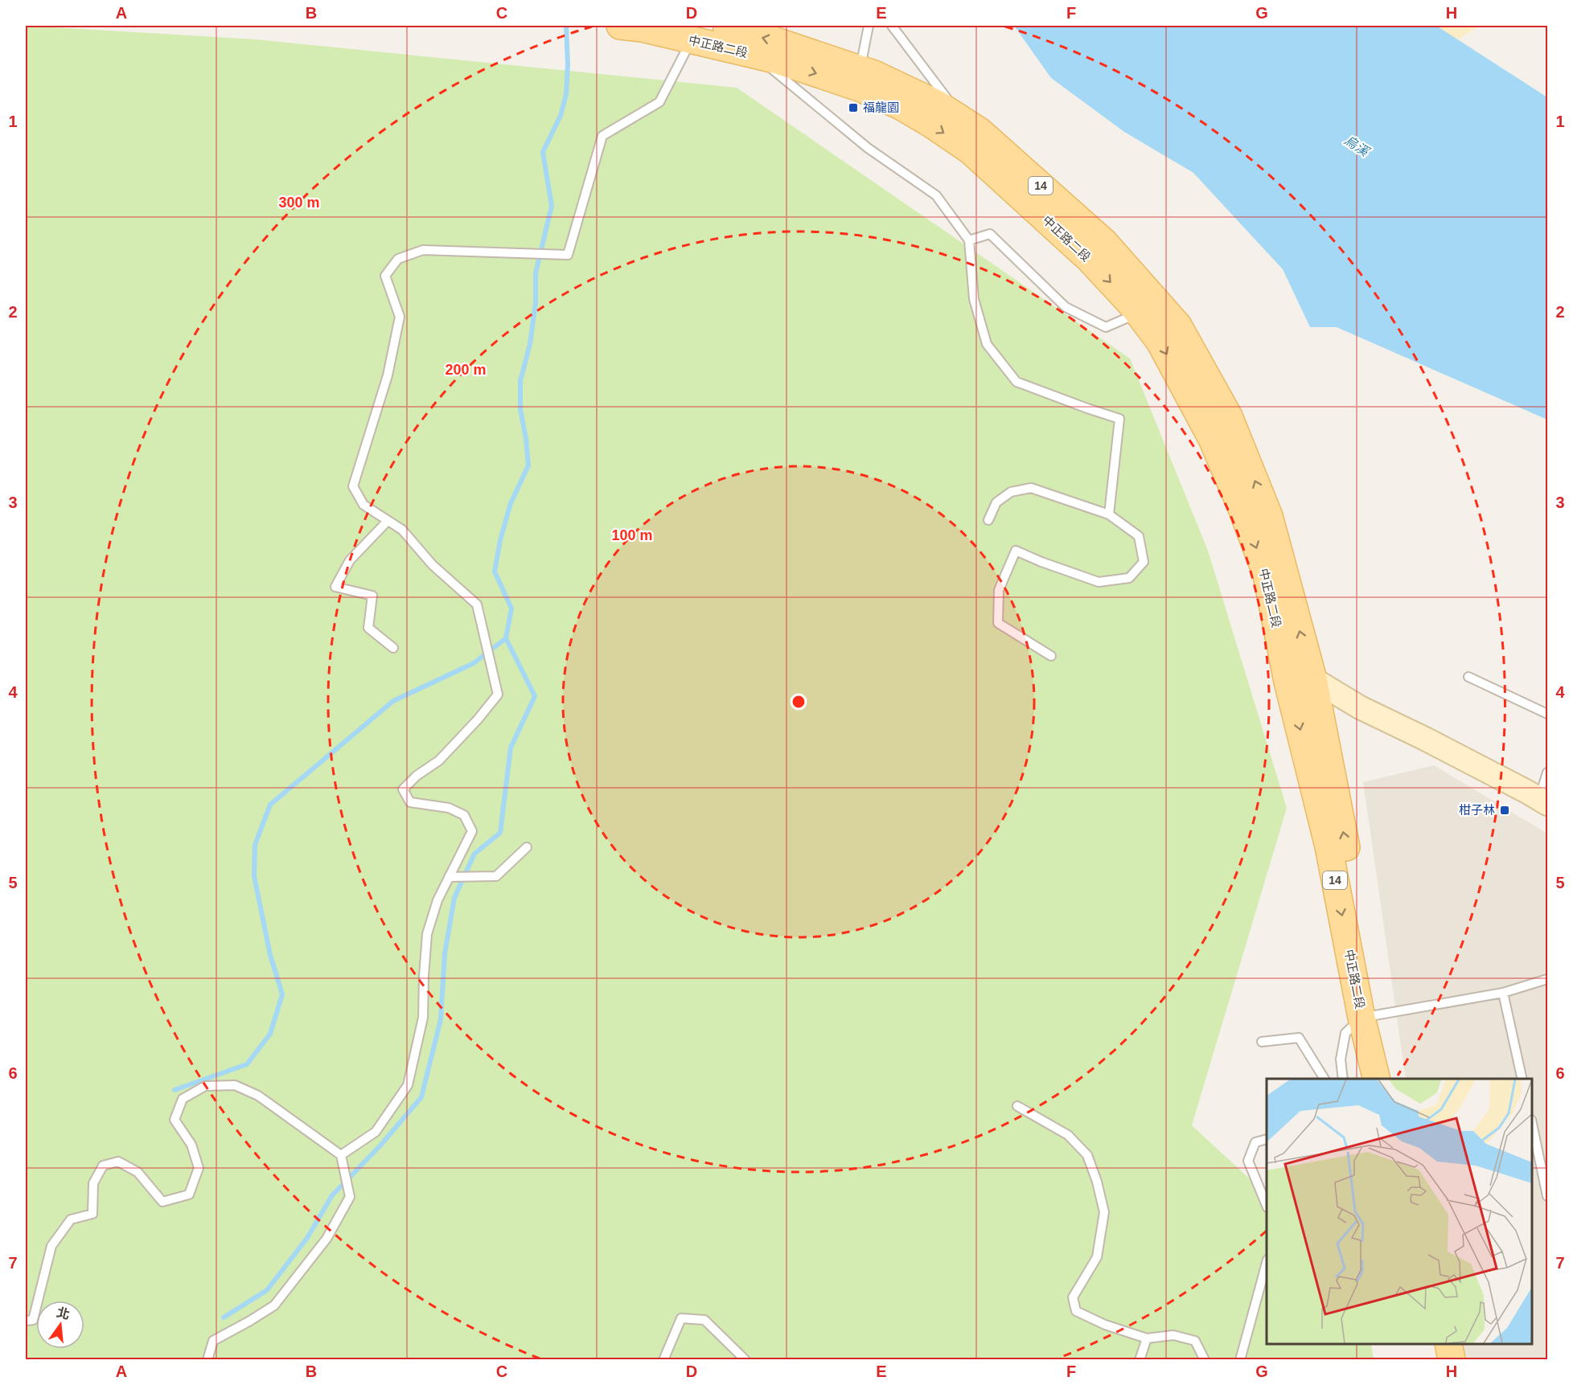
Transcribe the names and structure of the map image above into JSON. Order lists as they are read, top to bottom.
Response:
{
  "streets": {
    "main road": ["中正路二段", "14"]
  },
  "water": ["烏溪"],
  "places": {
    "transit": ["福龍園", "柑子林"]
  },
  "north": "top",
  "grid": {
    "columns": [
      "A",
      "B",
      "C",
      "D",
      "E",
      "F",
      "G",
      "H"
    ],
    "rows": [
      "1",
      "2",
      "3",
      "4",
      "5",
      "6",
      "7"
    ]
  },
  "rings": ["300 m", "200 m", "100 m"]
}
